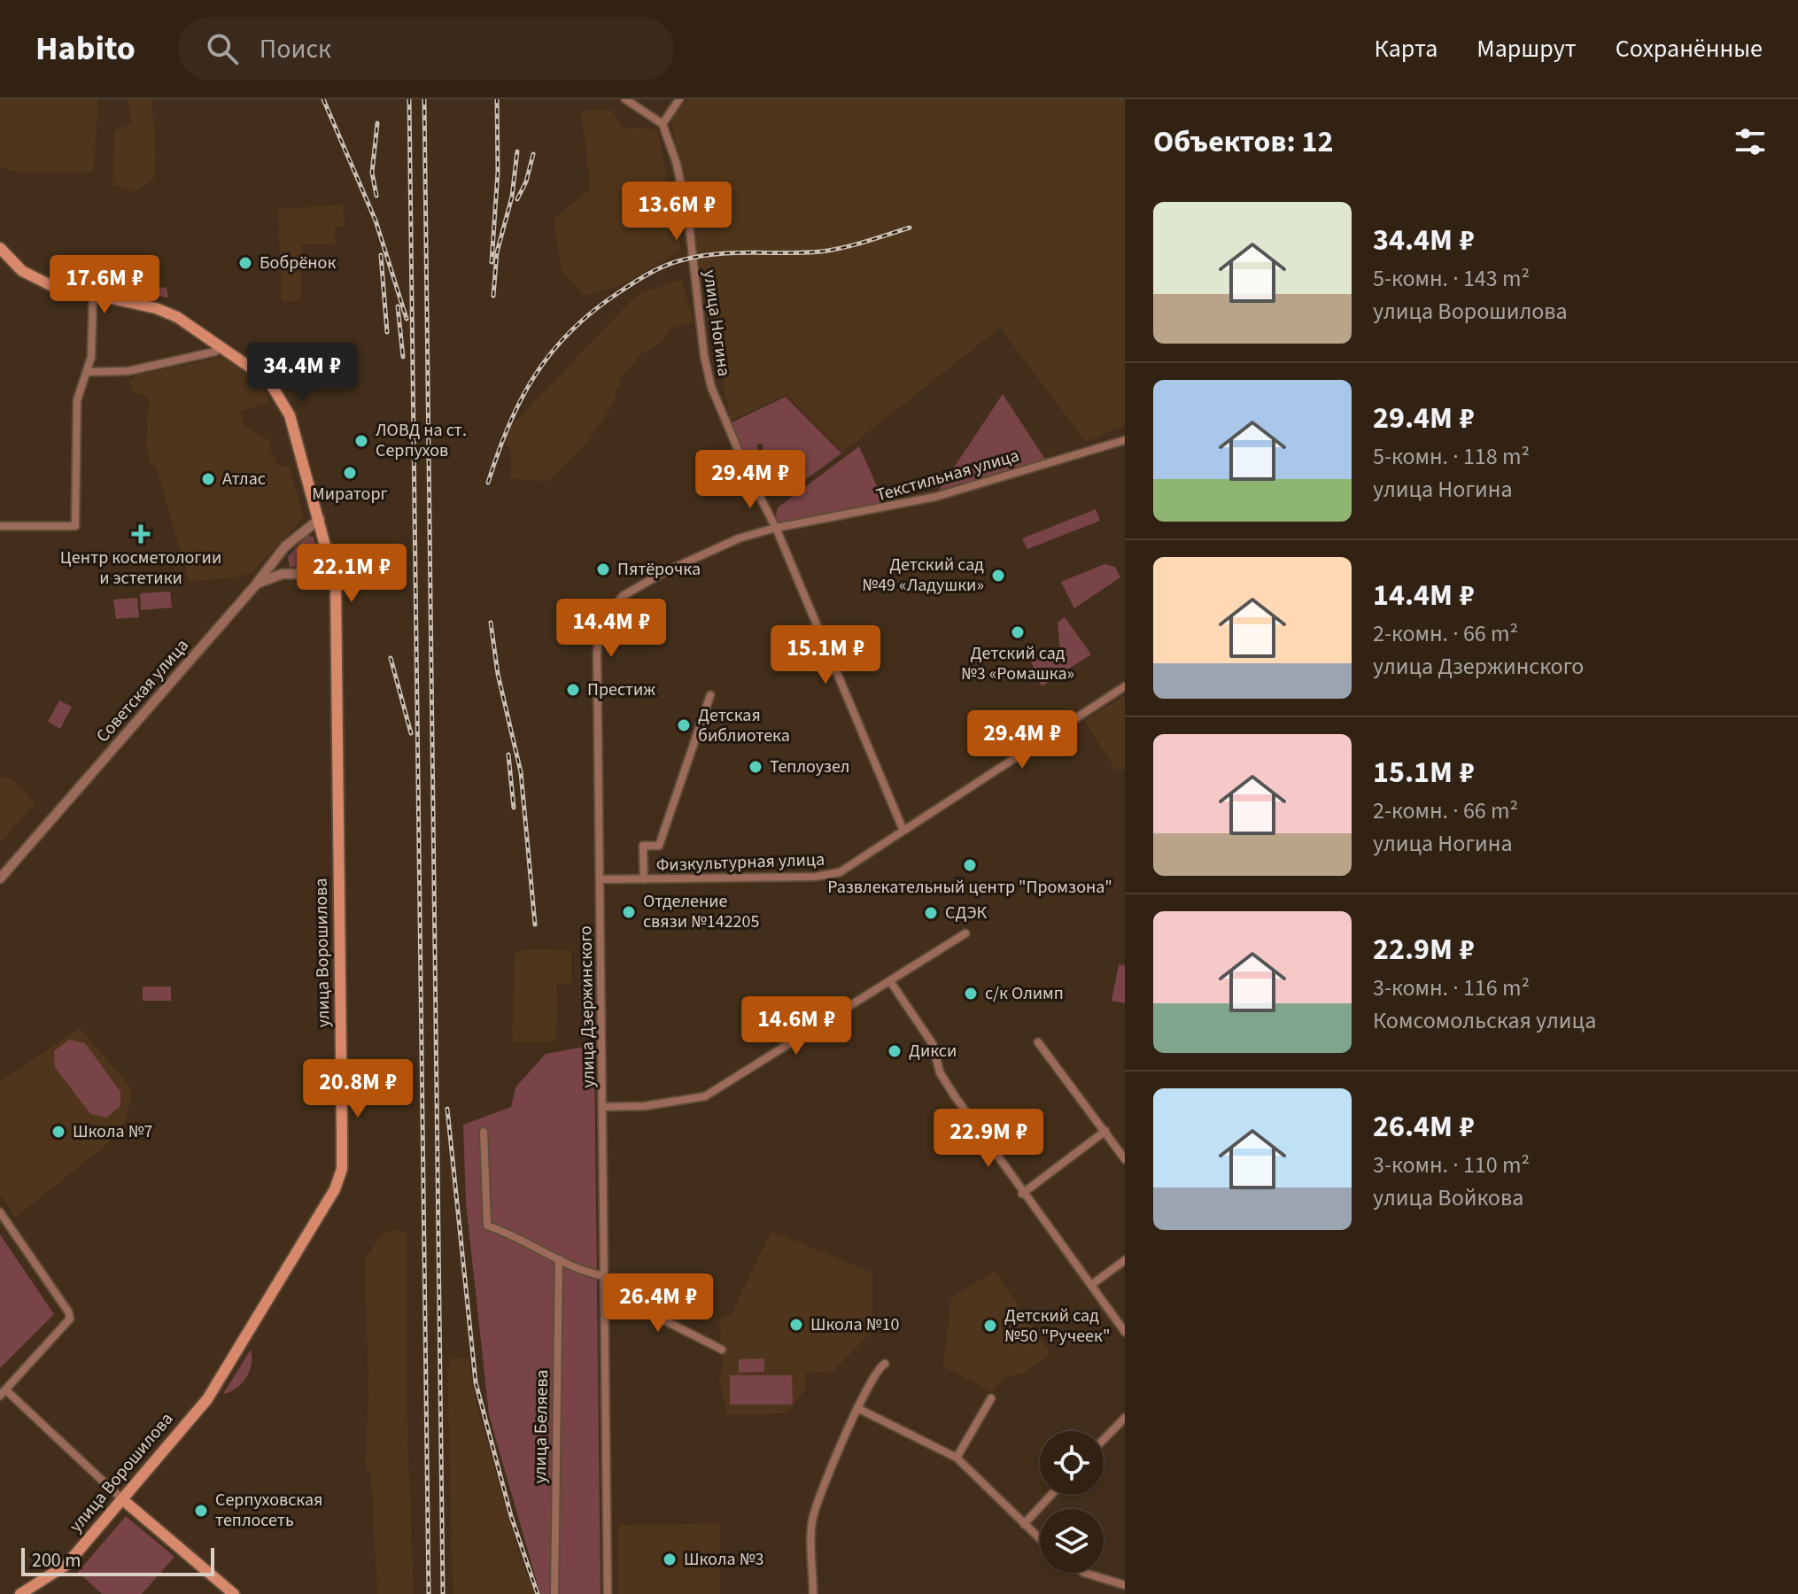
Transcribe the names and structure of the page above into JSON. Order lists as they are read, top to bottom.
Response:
{
  "streets": {
    "main road": ["улица Ворошилова"],
    "street": [
      "улица Ногина",
      "Текстильная улица",
      "Советская улица",
      "Физкультурная улица",
      "улица Дзержинского",
      "улица Беляева"
    ]
  },
  "crossings": [
    ["улица Ногина", "Текстильная улица"],
    ["улица Ногина", "Физкультурная улица"],
    ["улица Ногина", "улица Дзержинского"],
    ["Текстильная улица", "улица Дзержинского"],
    ["Советская улица", "улица Ворошилова"],
    ["Физкультурная улица", "улица Дзержинского"]
  ],
  "places": {
    "other": [
      "Бобрёнок",
      "ЛОВД на ст. Серпухов",
      "Мираторг",
      "Атлас",
      "Пятёрочка",
      "Детский сад №49 «Ладушки»",
      "Детский сад №3 «Ромашка»",
      "Престиж",
      "Детская библиотека",
      "Теплоузел",
      "Развлекательный центр \"Промзона\"",
      "Отделение связи №142205",
      "СДЭК",
      "с/к Олимп",
      "Дикси",
      "Школа №7",
      "Школа №10",
      "Детский сад №50 \"Ручеек\"",
      "Серпуховская теплосеть",
      "Школа №3"
    ],
    "health": ["Центр косметологии и эстетики"]
  },
  "scale_bar": "200 m",
  "page": {
    "header": "Habito",
    "search": "Поиск",
    "nav": ["Карта", "Маршрут", "Сохранённые"],
    "heading": "Объектов: 12",
    "price": [
      "13.6M ₽",
      "17.6M ₽",
      "34.4M ₽",
      "29.4M ₽",
      "22.1M ₽",
      "14.4M ₽",
      "15.1M ₽",
      "29.4M ₽",
      "14.6M ₽",
      "20.8M ₽",
      "22.9M ₽",
      "26.4M ₽"
    ],
    "list": [
      {
        "name": "34.4M ₽",
        "note": "5-комн. · 143 m² · улица Ворошилова"
      },
      {
        "name": "29.4M ₽",
        "note": "5-комн. · 118 m² · улица Ногина"
      },
      {
        "name": "14.4M ₽",
        "note": "2-комн. · 66 m² · улица Дзержинского"
      },
      {
        "name": "15.1M ₽",
        "note": "2-комн. · 66 m² · улица Ногина"
      },
      {
        "name": "22.9M ₽",
        "note": "3-комн. · 116 m² · Комсомольская улица"
      },
      {
        "name": "26.4M ₽",
        "note": "3-комн. · 110 m² · улица Войкова"
      }
    ],
    "scale": "200 m"
  }
}
